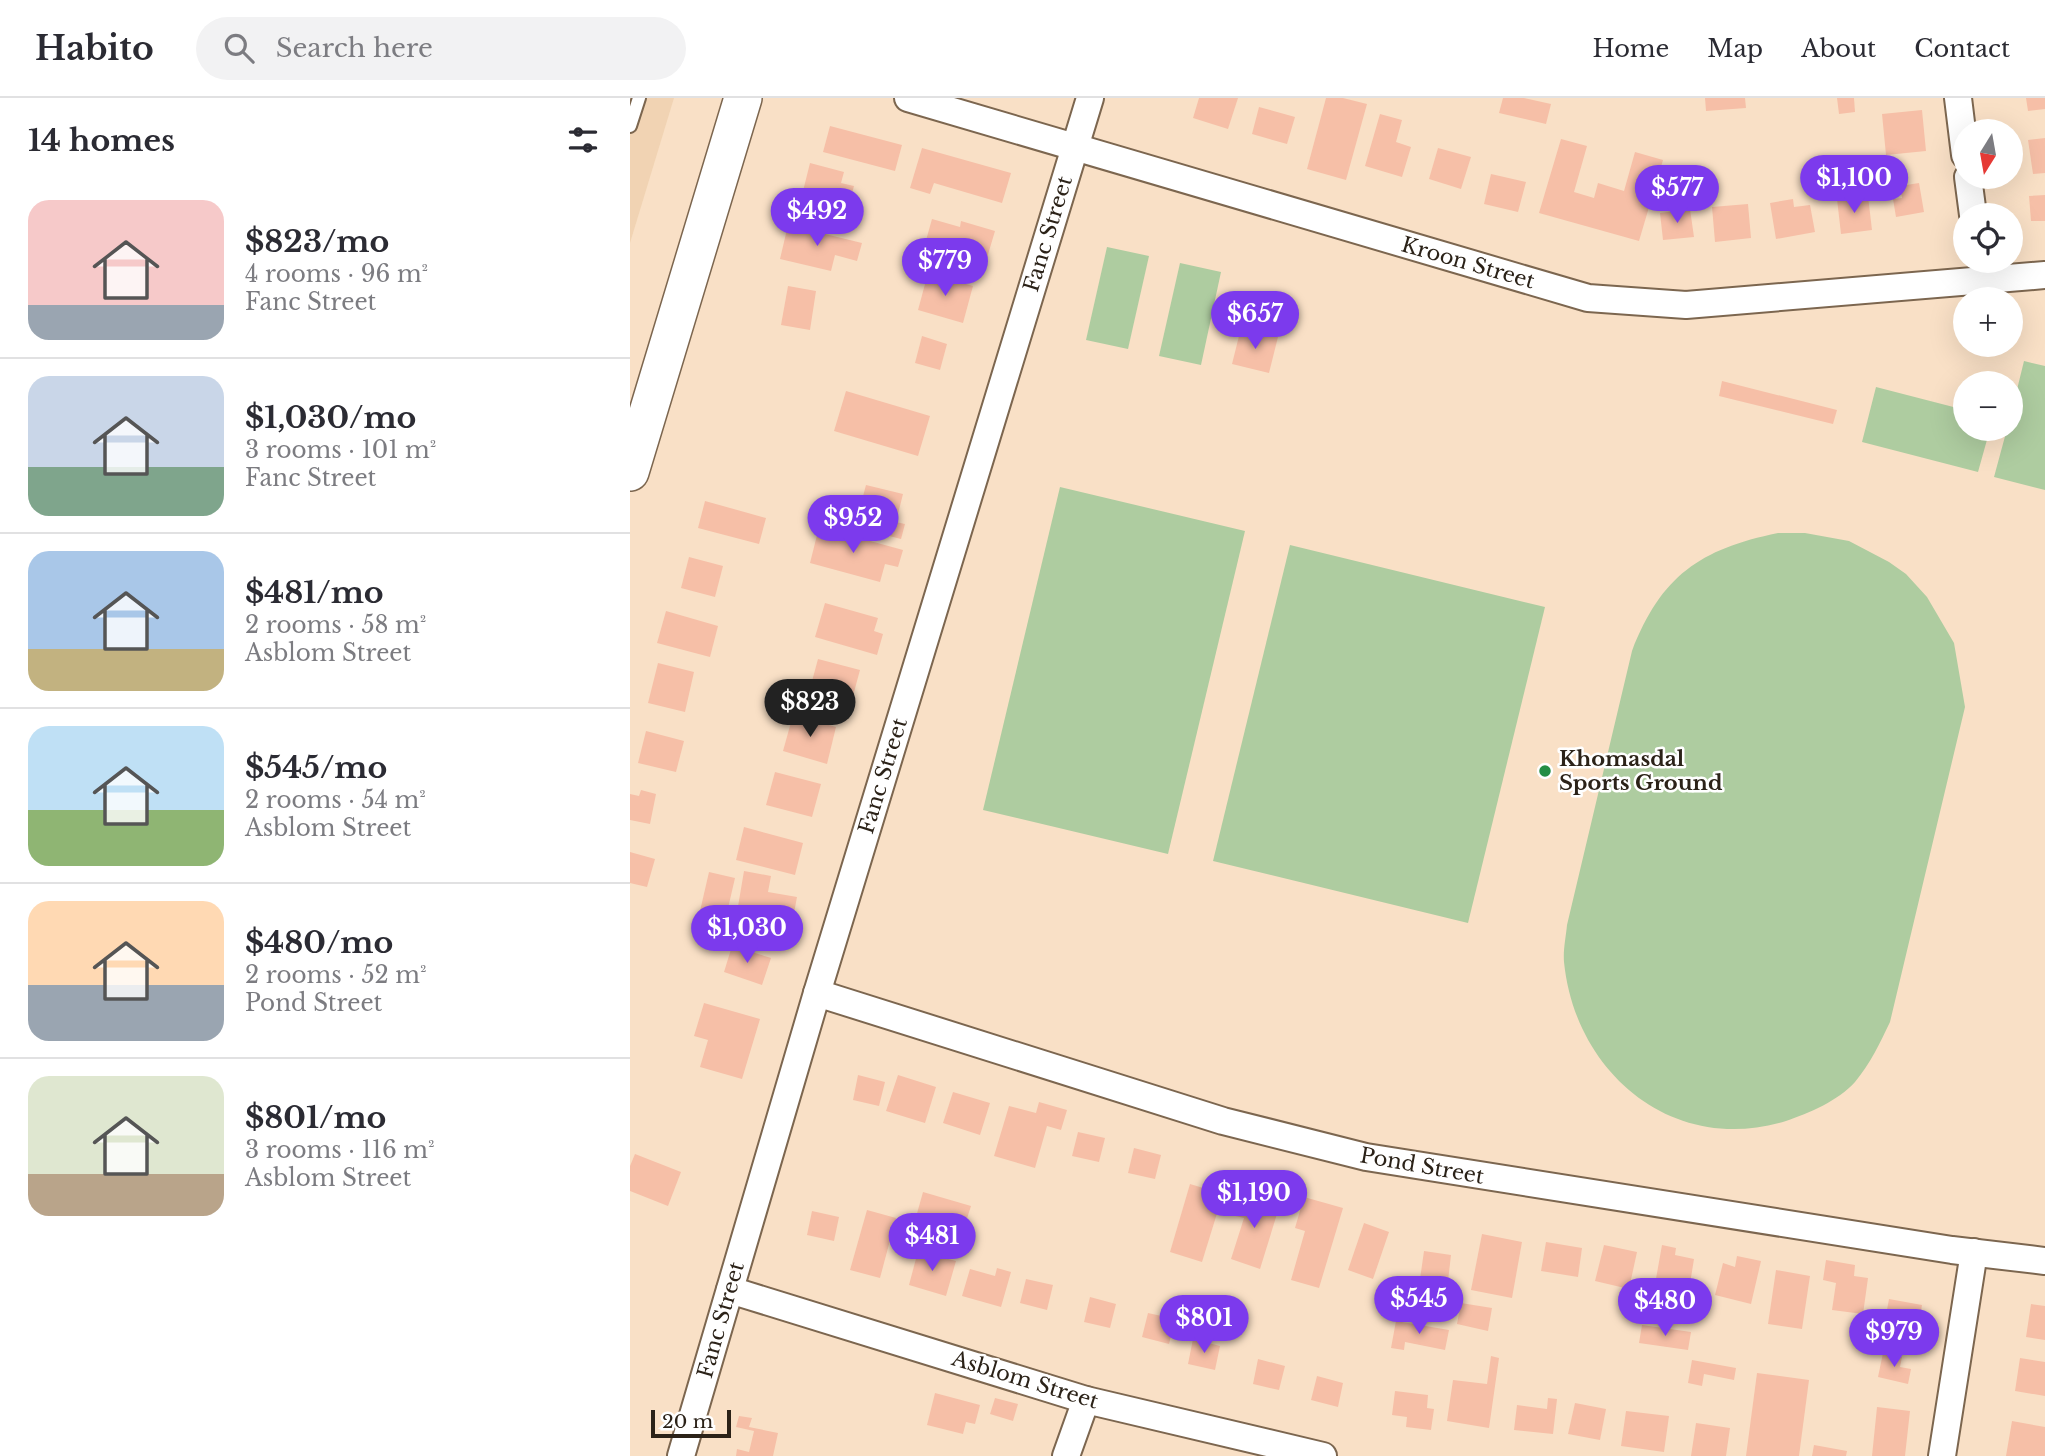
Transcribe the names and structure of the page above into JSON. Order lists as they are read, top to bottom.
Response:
{
  "streets": {
    "street": [
      "Fanc Street",
      "Kroon Street",
      "Pond Street",
      "Asblom Street"
    ]
  },
  "crossings": [
    ["Fanc Street", "Kroon Street"],
    ["Fanc Street", "Pond Street"],
    ["Fanc Street", "Asblom Street"]
  ],
  "places": ["Khomasdal Sports Ground"],
  "scale_bar": "20 m",
  "north": "bottom",
  "page": {
    "header": "Habito",
    "search": "Search here",
    "nav": [
      "Home",
      "Map",
      "About",
      "Contact"
    ],
    "heading": "14 homes",
    "map_buttons": ["+", "−"],
    "price": [
      "$1,100",
      "$577",
      "$492",
      "$779",
      "$657",
      "$952",
      "$823",
      "$1,030",
      "$1,190",
      "$481",
      "$545",
      "$480",
      "$801",
      "$979"
    ],
    "list": [
      {
        "name": "$823/mo",
        "note": "4 rooms · 96 m² · Fanc Street"
      },
      {
        "name": "$1,030/mo",
        "note": "3 rooms · 101 m² · Fanc Street"
      },
      {
        "name": "$481/mo",
        "note": "2 rooms · 58 m² · Asblom Street"
      },
      {
        "name": "$545/mo",
        "note": "2 rooms · 54 m² · Asblom Street"
      },
      {
        "name": "$480/mo",
        "note": "2 rooms · 52 m² · Pond Street"
      },
      {
        "name": "$801/mo",
        "note": "3 rooms · 116 m² · Asblom Street"
      }
    ],
    "scale": "20 m"
  }
}
